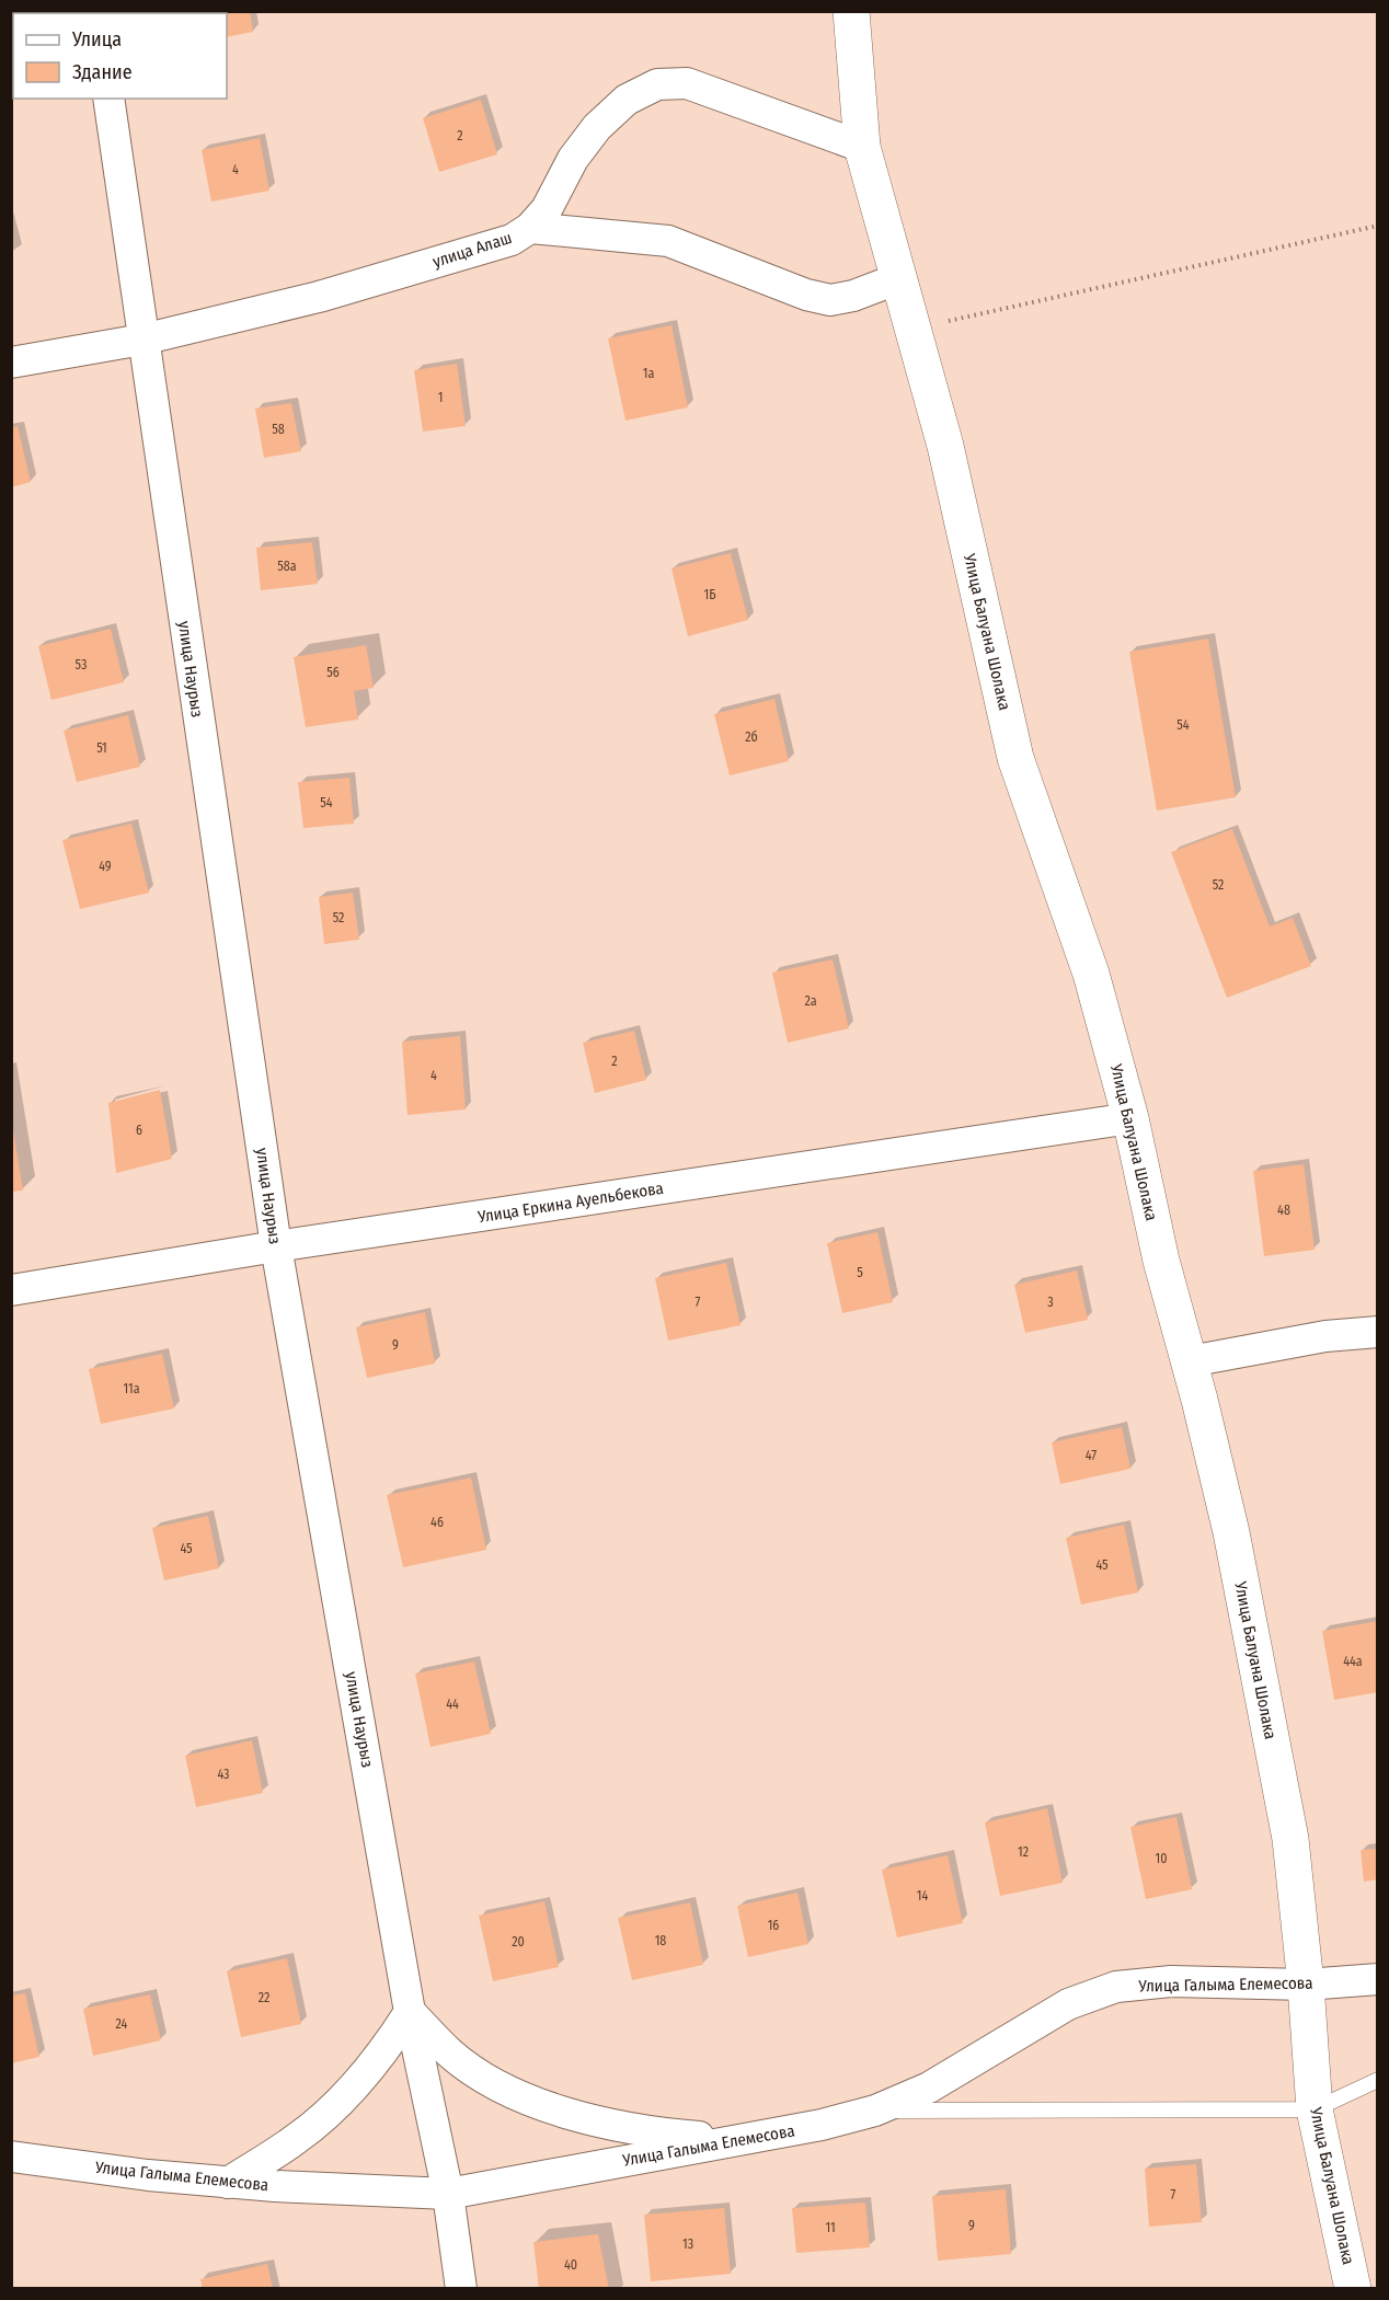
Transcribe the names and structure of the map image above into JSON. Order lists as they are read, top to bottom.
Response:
{
  "streets": {
    "street": [
      "улица Алаш",
      "Улица Балуана Шолака",
      "улица Наурыз",
      "Улица Еркина Ауельбекова",
      "Улица Галыма Елемесова"
    ]
  },
  "crossings": [
    ["улица Алаш", "Улица Балуана Шолака"],
    ["улица Алаш", "улица Наурыз"],
    ["Улица Балуана Шолака", "Улица Еркина Ауельбекова"],
    ["Улица Балуана Шолака", "Улица Галыма Елемесова"],
    ["улица Наурыз", "Улица Еркина Ауельбекова"],
    ["улица Наурыз", "Улица Галыма Елемесова"]
  ],
  "house_numbers": [
    "2",
    "4",
    "1а",
    "1",
    "58",
    "58а",
    "1Б",
    "53",
    "56",
    "54",
    "2б",
    "51",
    "54",
    "49",
    "52",
    "52",
    "2а",
    "2",
    "4",
    "6",
    "48",
    "5",
    "7",
    "3",
    "9",
    "11а",
    "47",
    "46",
    "45",
    "45",
    "44а",
    "44",
    "43",
    "12",
    "10",
    "14",
    "16",
    "18",
    "20",
    "22",
    "24",
    "7",
    "9",
    "11",
    "13",
    "40"
  ],
  "legend": ["Улица", "Здание"]
}
